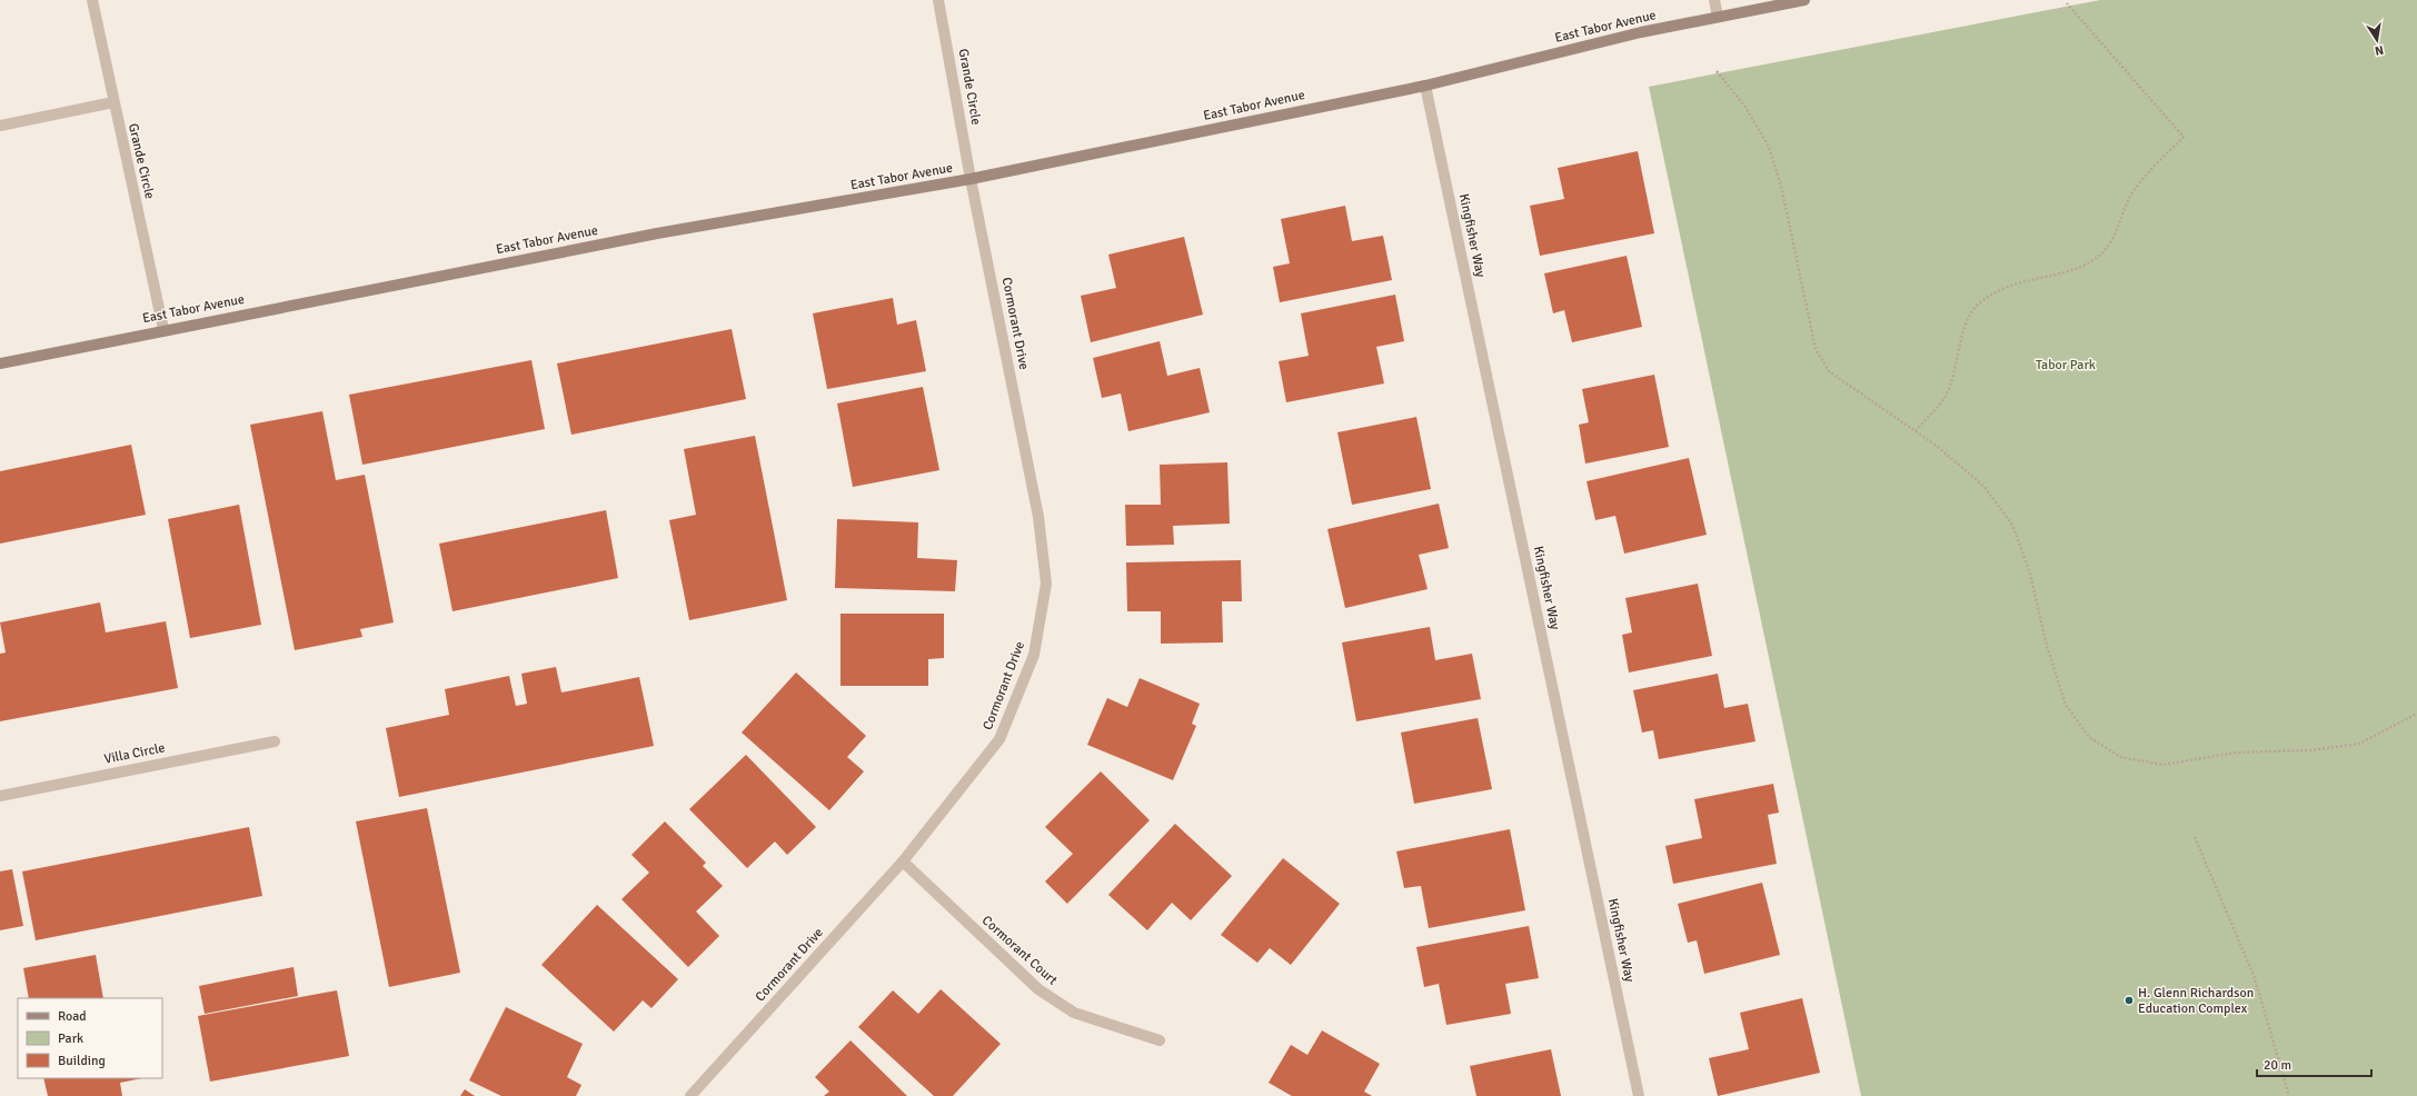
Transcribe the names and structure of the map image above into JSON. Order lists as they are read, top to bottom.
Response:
{
  "streets": {
    "main road": ["East Tabor Avenue"],
    "street": [
      "Grande Circle",
      "Kingfisher Way",
      "Cormorant Drive",
      "Villa Circle",
      "Cormorant Court"
    ]
  },
  "crossings": [
    ["East Tabor Avenue", "Grande Circle"],
    ["East Tabor Avenue", "Kingfisher Way"],
    ["East Tabor Avenue", "Cormorant Drive"],
    ["Grande Circle", "Cormorant Drive"],
    ["Cormorant Drive", "Cormorant Court"]
  ],
  "parks": ["Tabor Park"],
  "places": ["H. Glenn Richardson Education Complex"],
  "legend": ["Road", "Park", "Building"],
  "scale_bar": "20 m",
  "north": "bottom"
}
